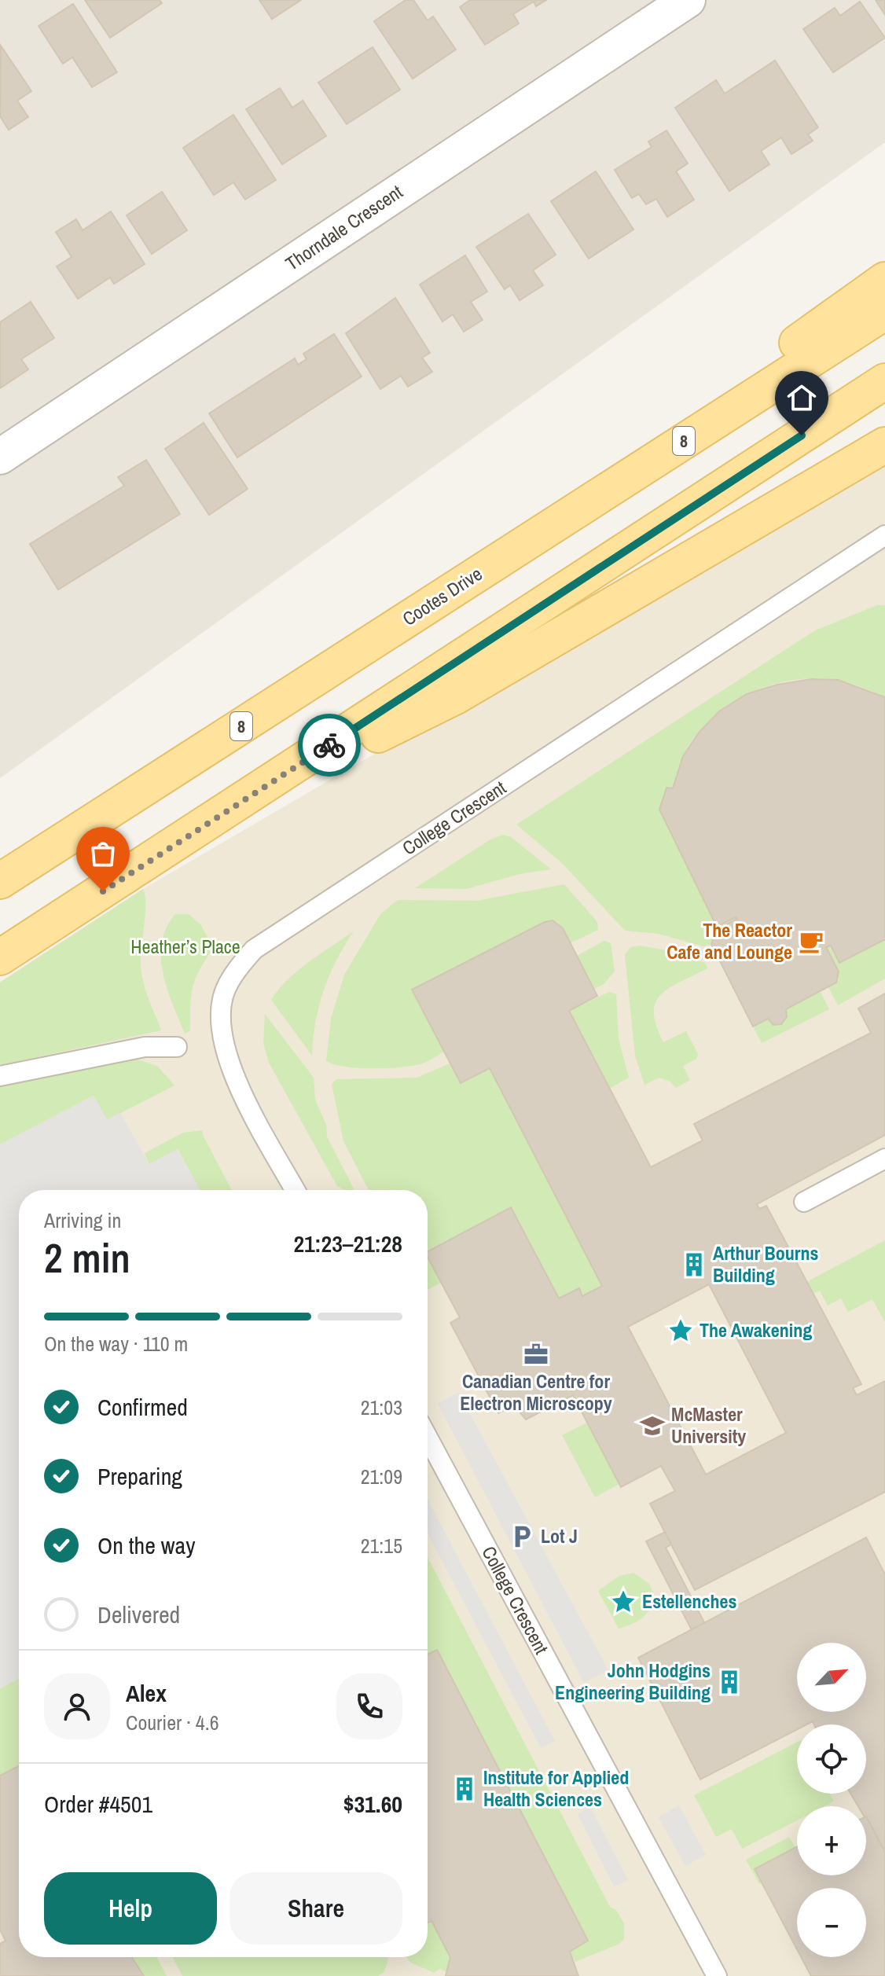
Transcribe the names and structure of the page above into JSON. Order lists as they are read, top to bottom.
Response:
{
  "streets": {
    "main road": ["8", "Cootes Drive"],
    "street": ["Thorndale Crescent"],
    "lane": ["College Crescent"]
  },
  "parks": ["Heather’s Place"],
  "places": {
    "cafe": ["The Reactor Cafe and Lounge"],
    "building": ["Arthur Bourns Building", "John Hodgins Engineering Building", "Institute for Applied Health Sciences"],
    "place": ["The Awakening", "Estellenches"],
    "office": ["Canadian Centre for Electron Microscopy"],
    "school or university": ["McMaster University"],
    "parking": ["Lot J"]
  },
  "north": "top right",
  "page": {
    "heading": ["2 min", "Arriving in", "21:23–21:28"],
    "panel": [
      "Alex",
      "Courier · 4.6",
      "Order #4501",
      "$31.60"
    ],
    "bar": "On the way · 110 m",
    "list": [
      ["Confirmed", "21:03"],
      ["Preparing", "21:09"],
      ["On the way", "21:15"],
      "Delivered"
    ],
    "map_buttons": ["+", "−"],
    "buttons": ["Help", "Share"]
  }
}
